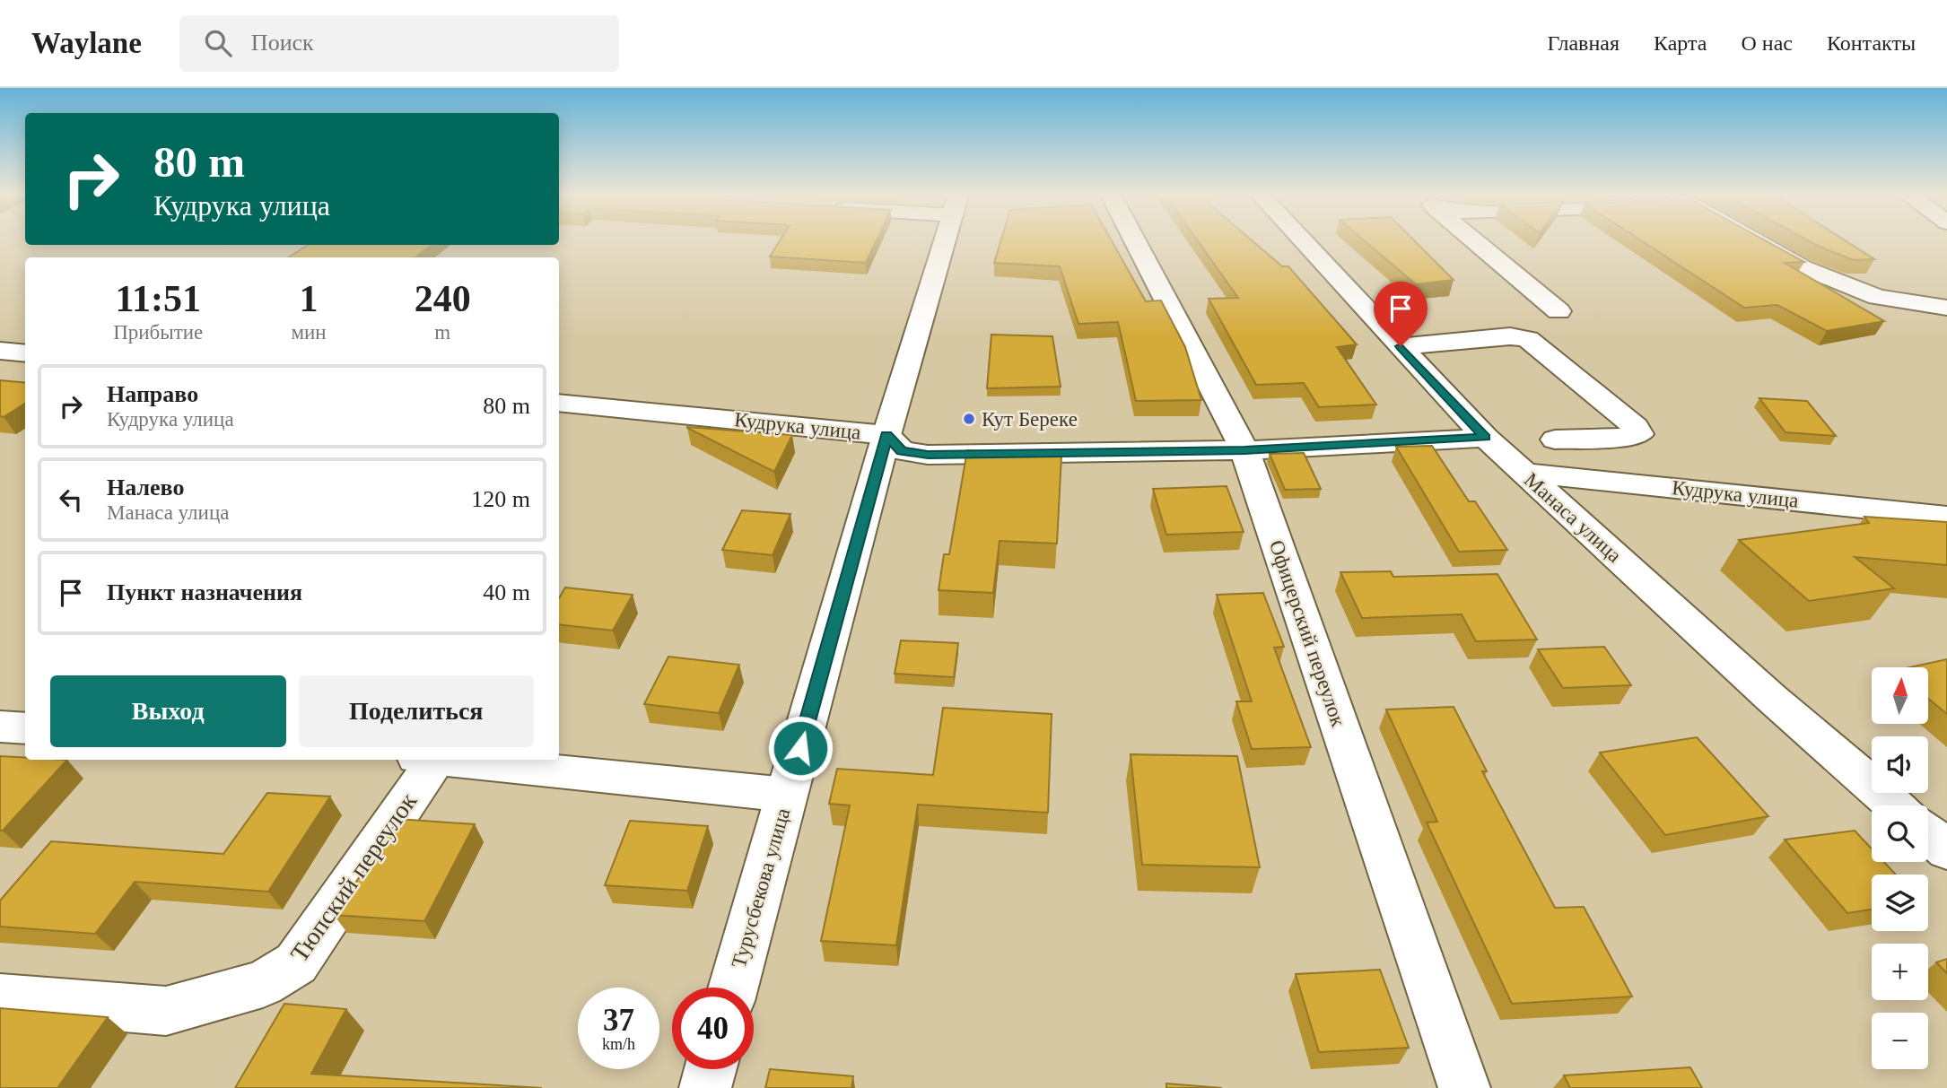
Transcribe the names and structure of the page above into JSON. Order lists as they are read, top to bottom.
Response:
{
  "streets": {
    "street": [
      "Кудрука улица",
      "Манаса улица",
      "Офицерский переулок",
      "Тюпский переулок",
      "Турусбекова улица"
    ]
  },
  "crossings": [
    ["Кудрука улица", "Манаса улица"],
    ["Кудрука улица", "Офицерский переулок"],
    ["Кудрука улица", "Турусбекова улица"],
    ["Тюпский переулок", "Турусбекова улица"]
  ],
  "places": ["Кут Береке"],
  "north": "top",
  "page": {
    "header": "Waylane",
    "search": "Поиск",
    "nav": [
      "Главная",
      "Карта",
      "О нас",
      "Контакты"
    ],
    "turn": ["80 m", "Кудрука улица"],
    "eta": [
      "11:51",
      "Прибытие",
      "1",
      "мин",
      "240",
      "m"
    ],
    "list": [
      {
        "name": "Направо",
        "note": "Кудрука улица",
        "value": "80 m"
      },
      {
        "name": "Налево",
        "note": "Манаса улица",
        "value": "120 m"
      },
      {
        "name": "Пункт назначения",
        "value": "40 m"
      }
    ],
    "buttons": ["Выход", "Поделиться"],
    "map_buttons": ["+", "−"],
    "speed": "37 km/h",
    "limit": "40"
  }
}
